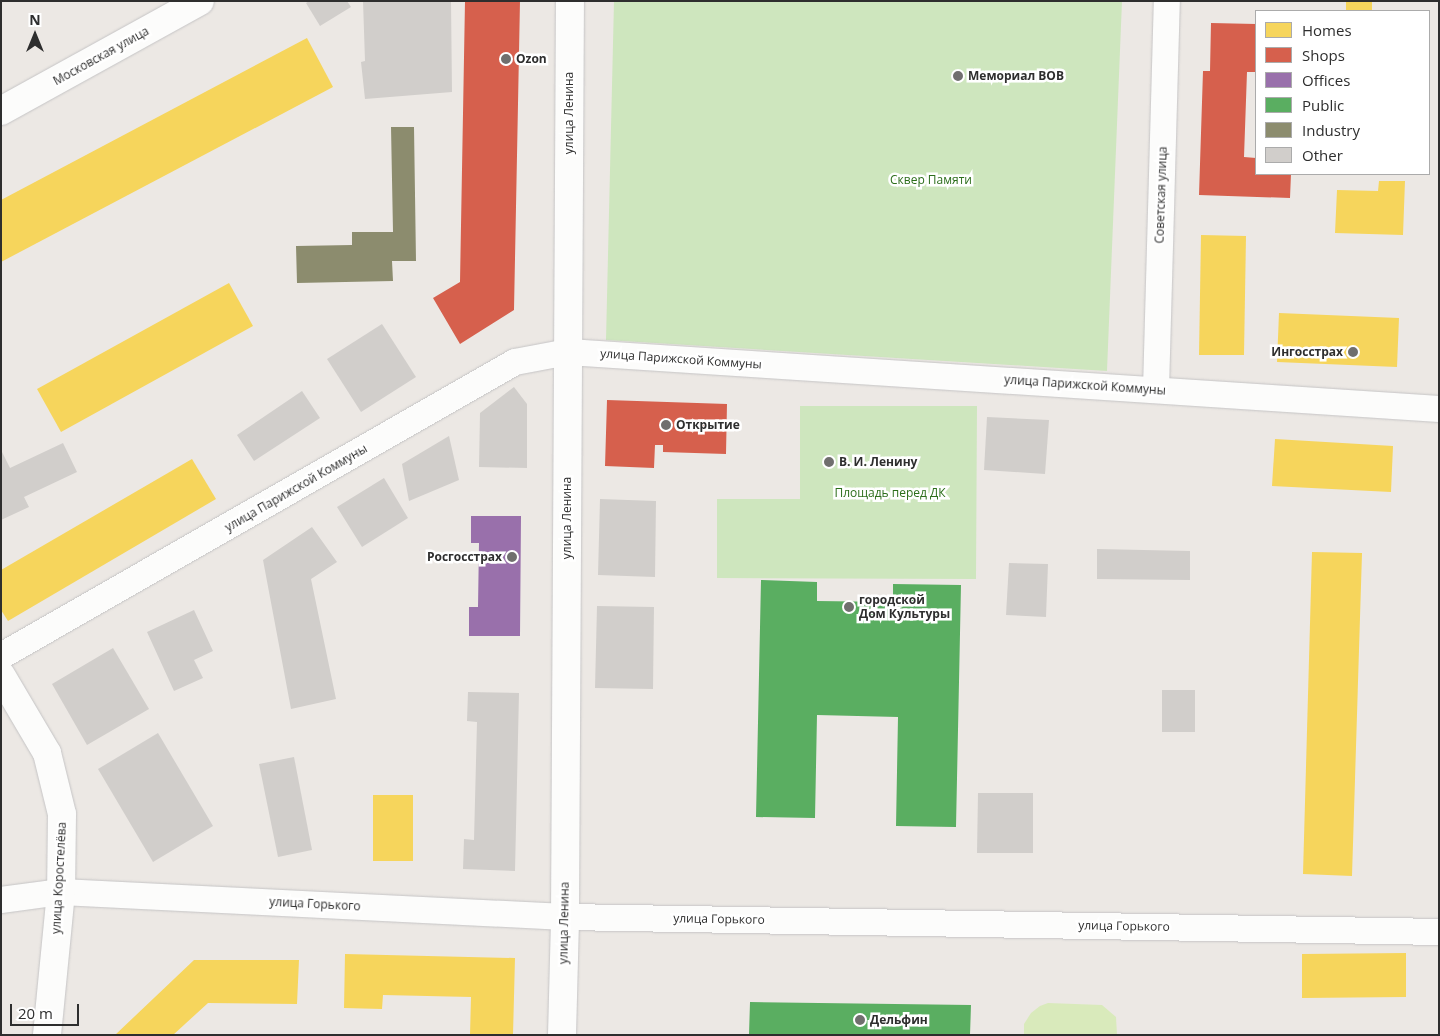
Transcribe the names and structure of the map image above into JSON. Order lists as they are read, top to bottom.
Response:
{
  "streets": {
    "street": [
      "Московская улица",
      "улица Ленина",
      "Советская улица",
      "улица Парижской Коммуны",
      "улица Коростелёва",
      "улица Горького"
    ]
  },
  "crossings": [
    ["улица Ленина", "улица Парижской Коммуны"],
    ["улица Ленина", "улица Горького"],
    ["Советская улица", "улица Парижской Коммуны"],
    ["улица Коростелёва", "улица Горького"]
  ],
  "parks": ["Сквер Памяти", "Площадь перед ДК"],
  "places": [
    "Ozon",
    "Мемориал ВОВ",
    "Ингосстрах",
    "Открытие",
    "В. И. Ленину",
    "Росгосстрах",
    "городской Дом Культуры",
    "Дельфин"
  ],
  "legend": [
    "Homes",
    "Shops",
    "Offices",
    "Public",
    "Industry",
    "Other"
  ],
  "scale_bar": "20 m",
  "north": "top"
}
